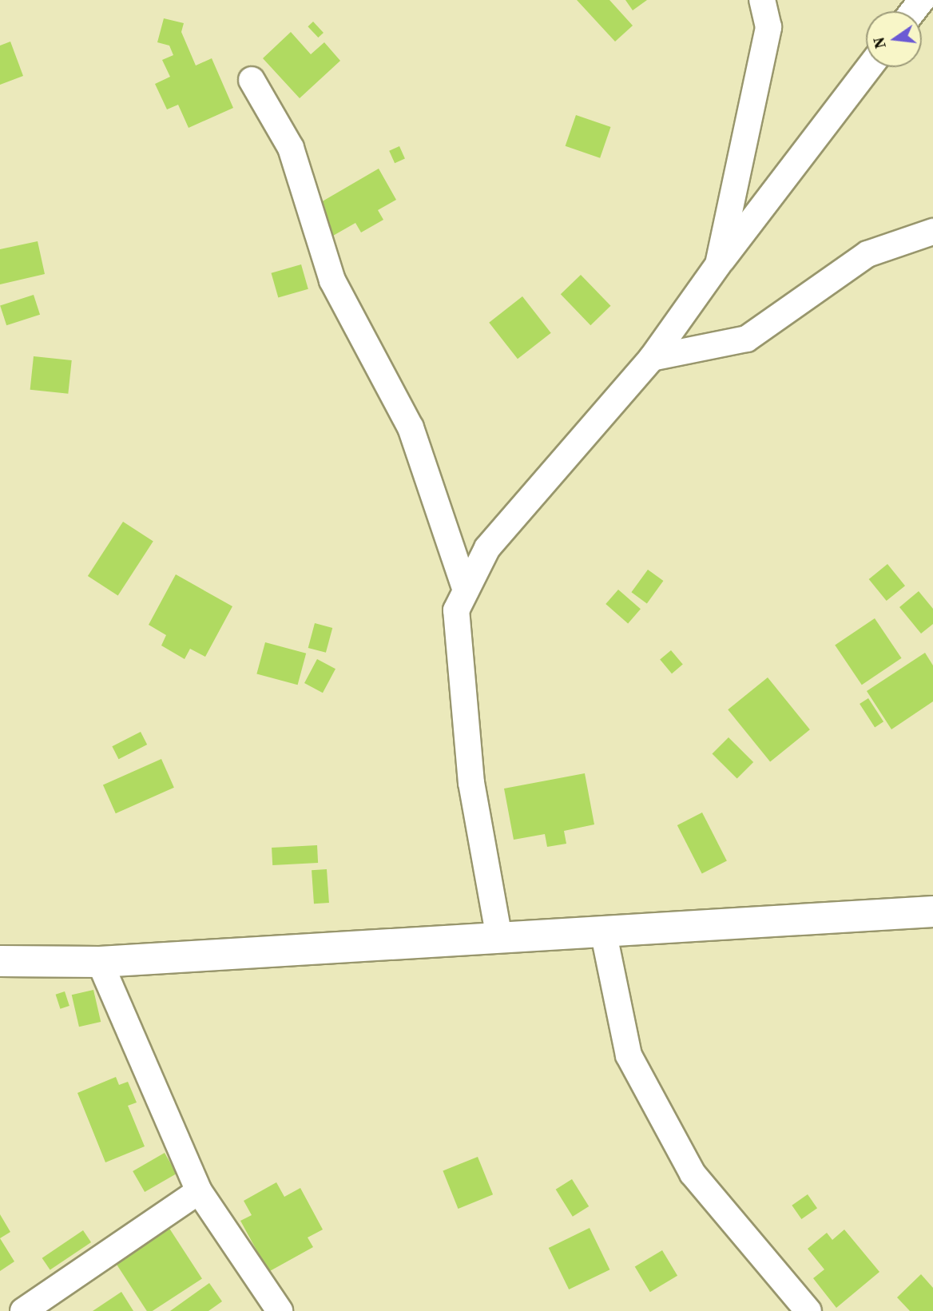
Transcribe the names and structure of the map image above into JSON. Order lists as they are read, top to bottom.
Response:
{
  "north": "left"
}
